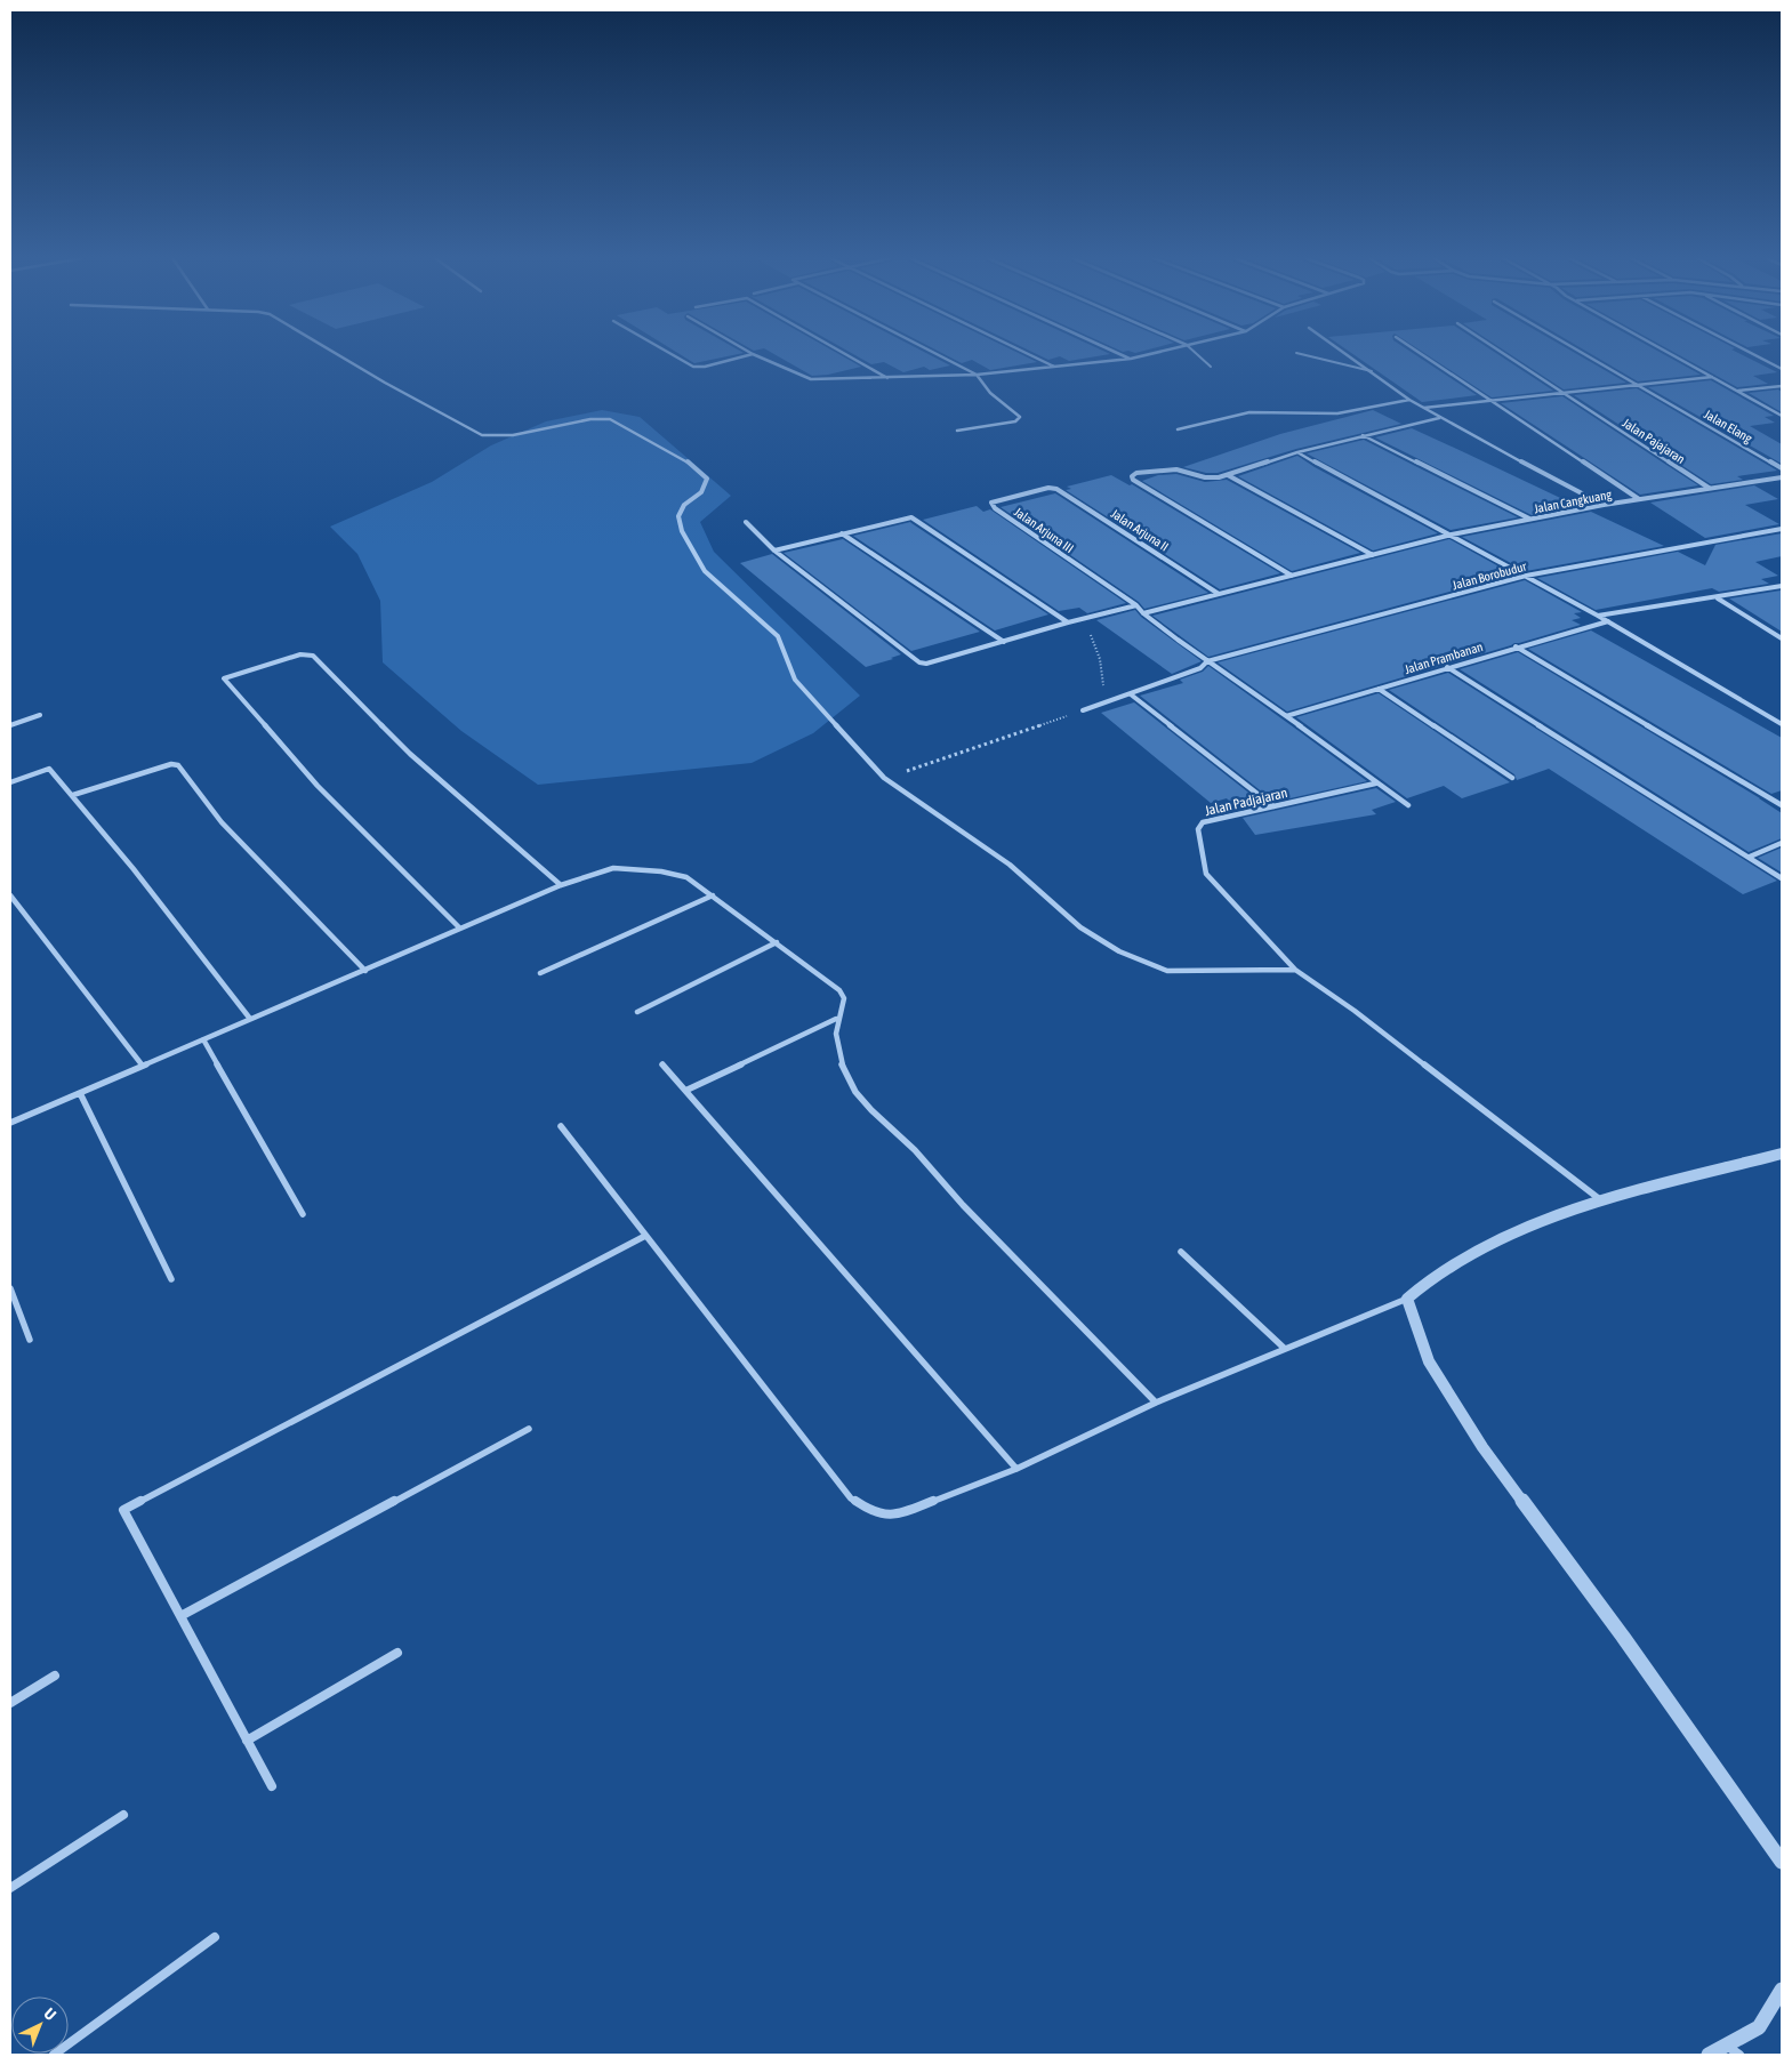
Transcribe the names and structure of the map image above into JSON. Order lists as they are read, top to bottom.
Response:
{
  "streets": {
    "street": [
      "Jalan Elang",
      "Jalan Pajajaran",
      "Jalan Cangkuang",
      "Jalan Arjuna III",
      "Jalan Arjuna II",
      "Jalan Borobudur",
      "Jalan Prambanan",
      "Jalan Padjajaran"
    ]
  },
  "crossings": [
    ["Jalan Pajajaran", "Jalan Cangkuang"],
    ["Jalan Cangkuang", "Jalan Arjuna II"],
    ["Jalan Arjuna III", "Jalan Arjuna II"]
  ],
  "north": "top right"
}
